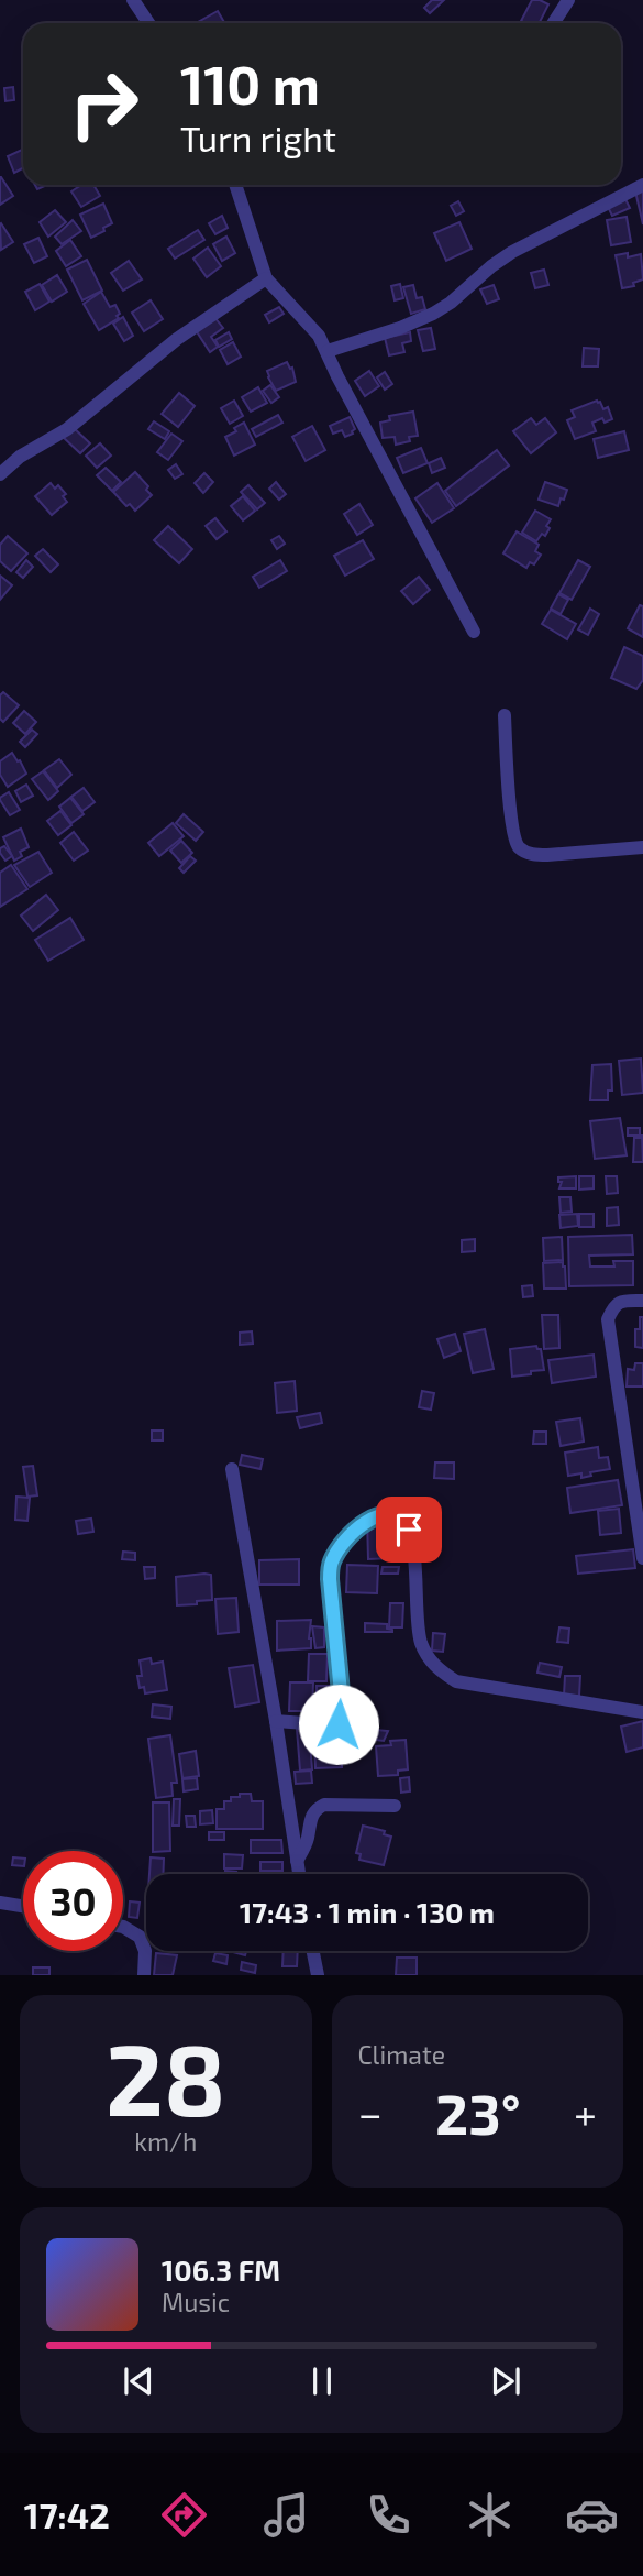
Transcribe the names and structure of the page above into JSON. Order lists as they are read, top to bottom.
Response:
{
  "page": {
    "turn": ["110 m", "Turn right"],
    "limit": "30",
    "trip": "17:43 · 1 min · 130 m",
    "tile": [
      ["28", "km/h"],
      "Climate"
    ],
    "heat": ["−", "23°", "+"],
    "song": ["106.3 FM", "Music"],
    "tabs": "17:42"
  }
}
